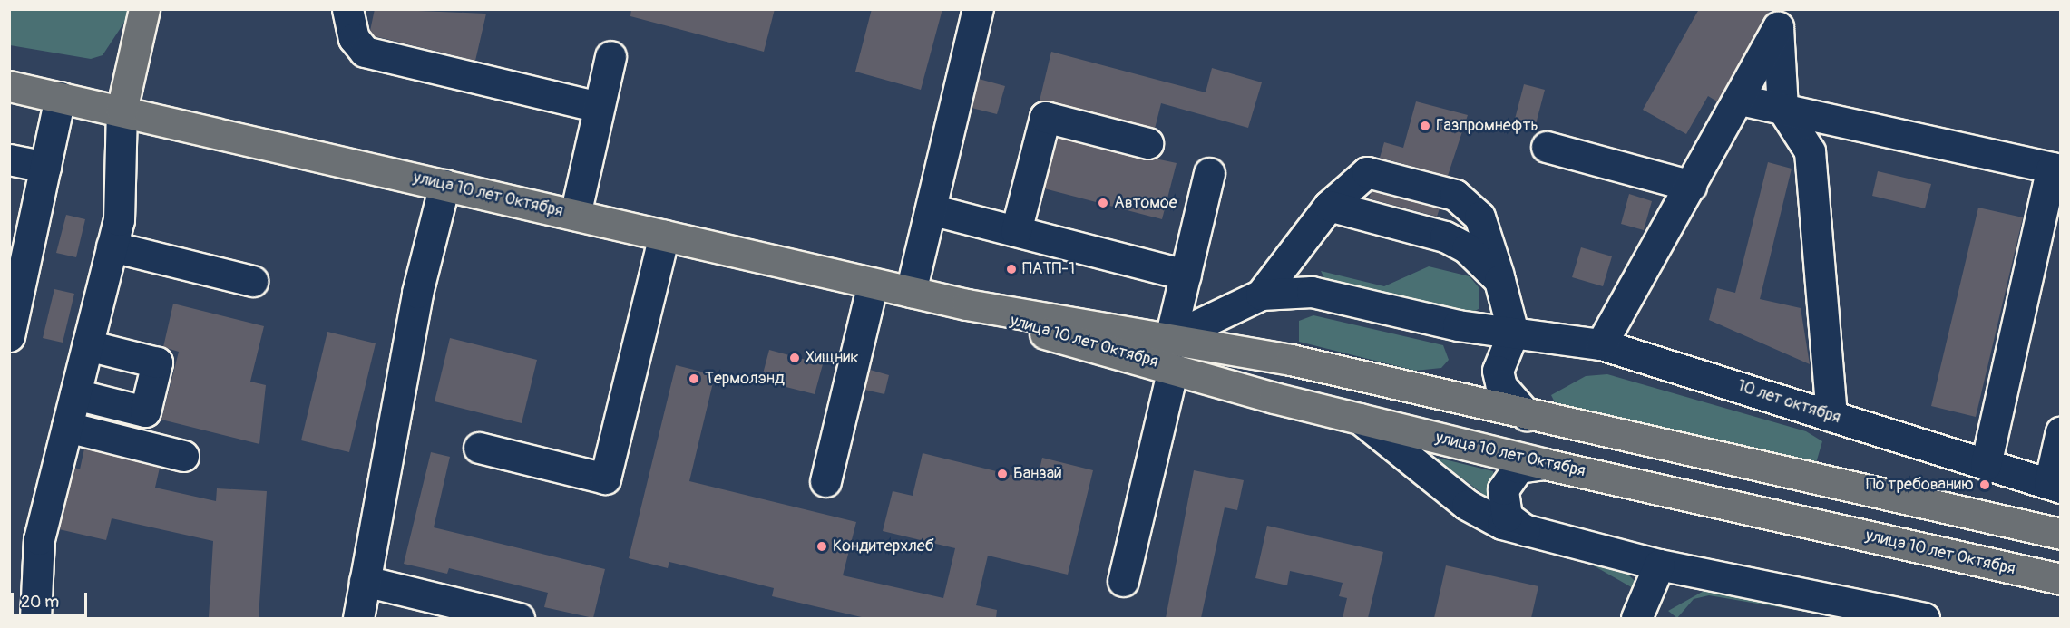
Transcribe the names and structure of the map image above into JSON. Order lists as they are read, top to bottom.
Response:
{
  "streets": {
    "main road": ["улица 10 лет Октября"],
    "street": ["10 лет октября"]
  },
  "places": [
    "Газпромнефть",
    "Автомое",
    "ПАТП-1",
    "Хищник",
    "Термолэнд",
    "Банзай",
    "По требованию",
    "Кондитерхлеб"
  ],
  "scale_bar": "20 m"
}
